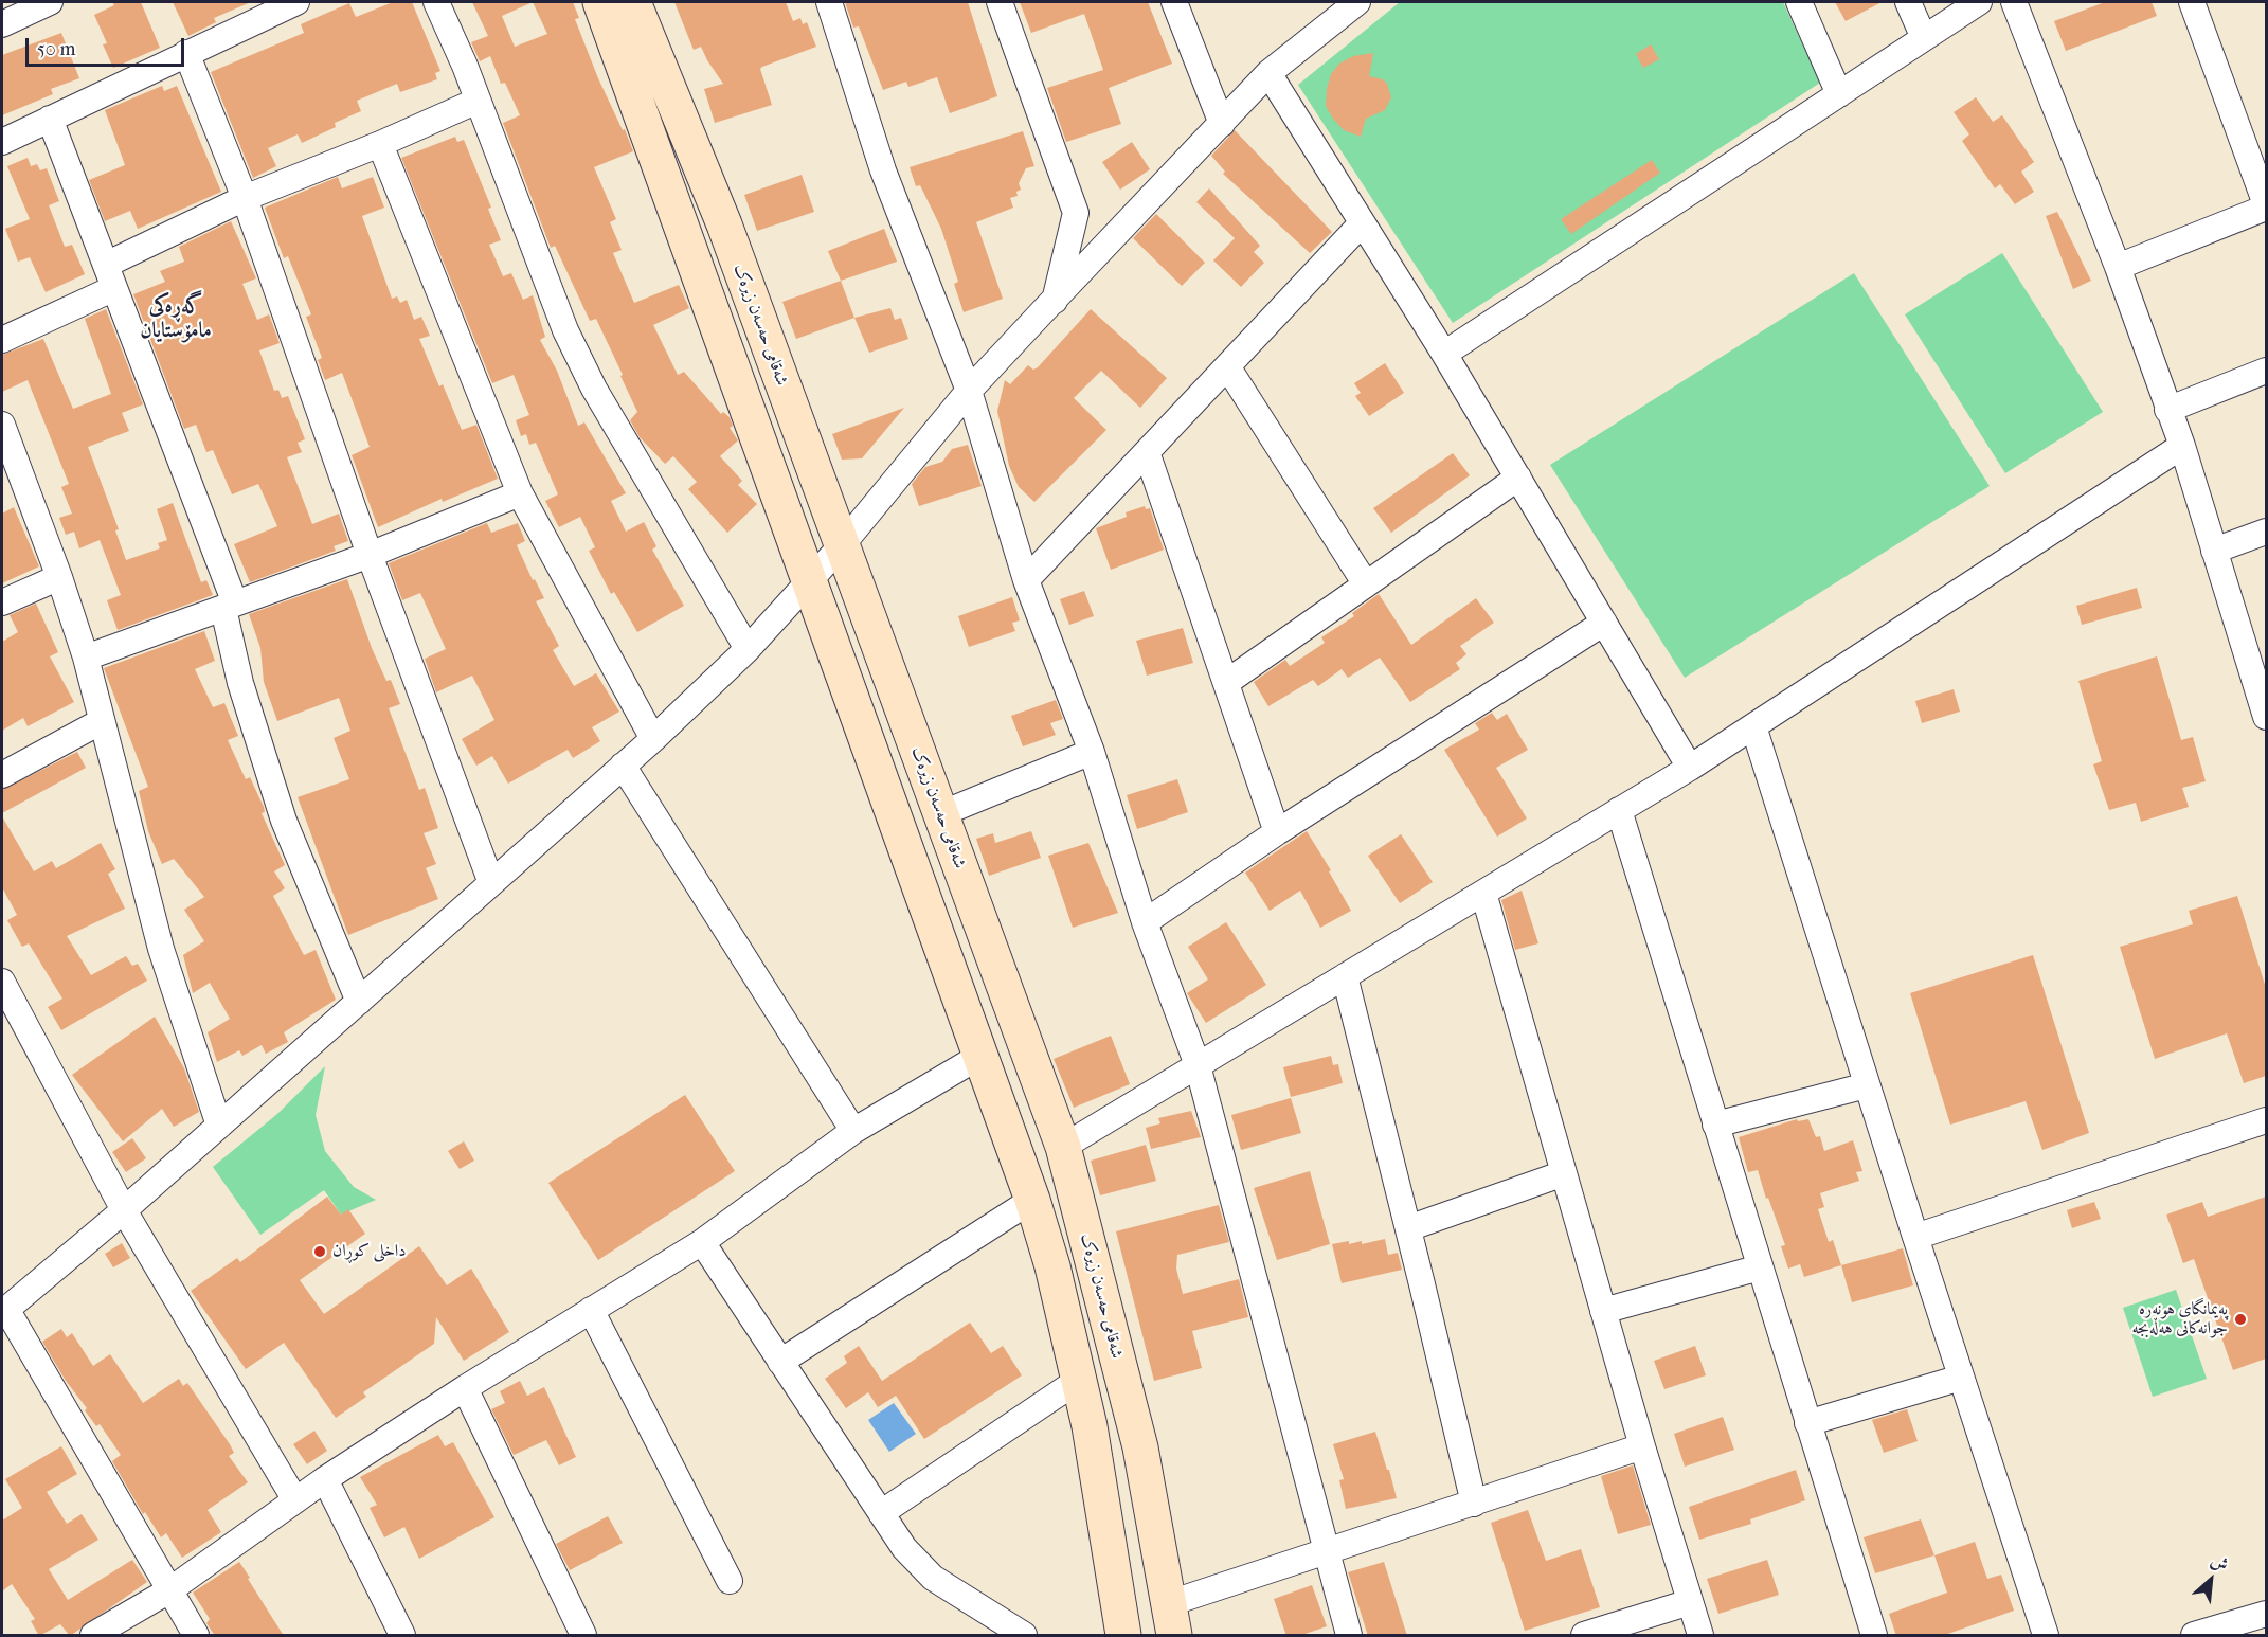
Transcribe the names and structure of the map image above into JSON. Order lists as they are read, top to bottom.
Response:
{
  "streets": {
    "main road": ["شەقامی حەسەن زیرەک"]
  },
  "districts": ["گەڕەکی مامۆستایان"],
  "places": ["داخلی کوڕان", "پەیمانگای هونەرە جوانەکانی هەڵەبجە"],
  "scale_bar": "50 m",
  "north": "top right"
}
